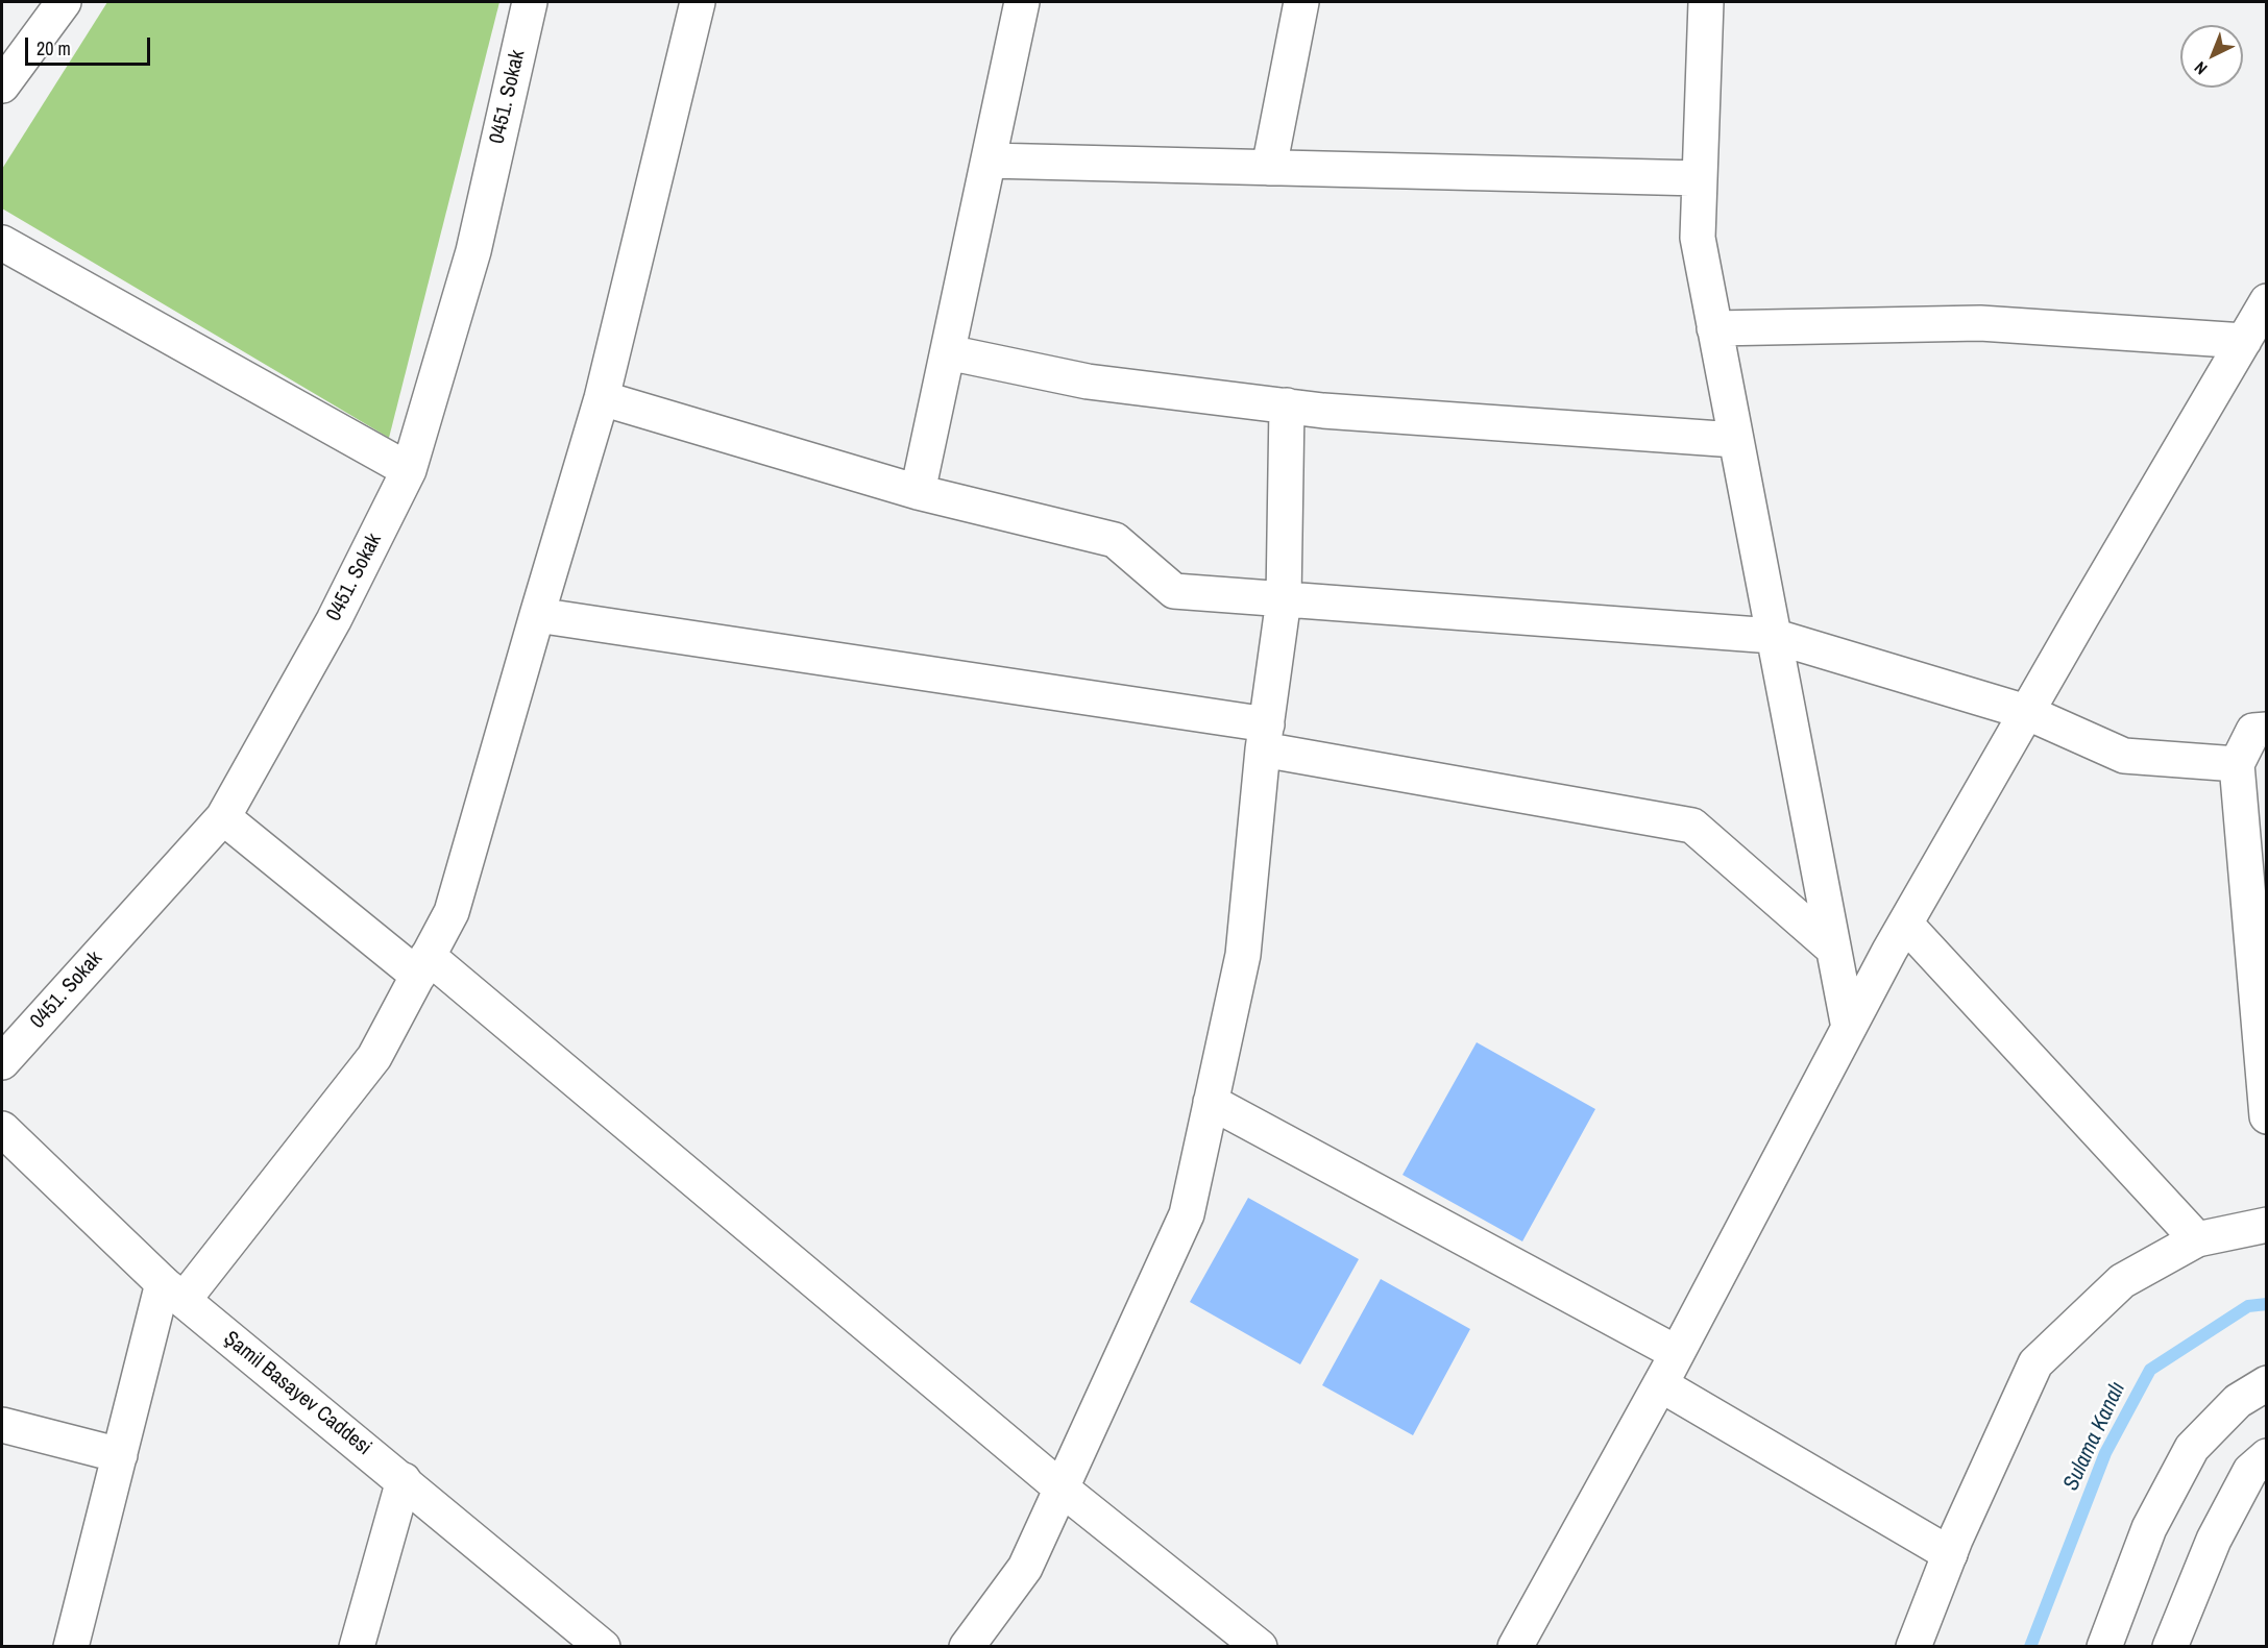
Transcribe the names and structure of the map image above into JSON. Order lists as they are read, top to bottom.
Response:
{
  "streets": {
    "street": ["0451. Sokak", "Şamil Basayev Caddesi"]
  },
  "water": ["Sulama Kanalı"],
  "scale_bar": "20 m",
  "north": "bottom left"
}
